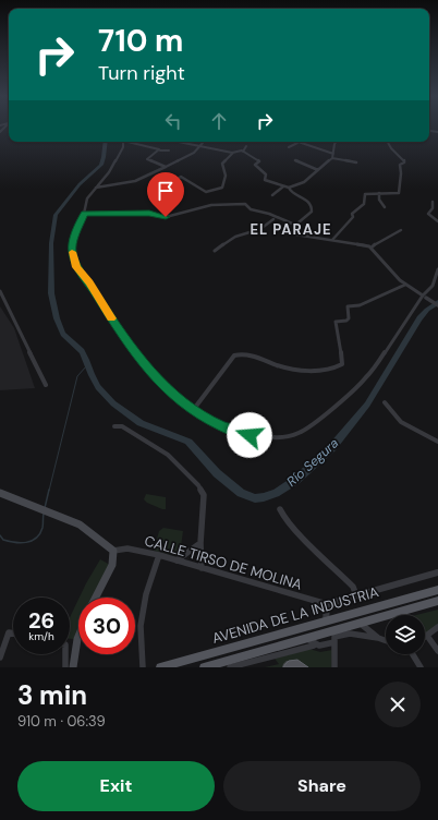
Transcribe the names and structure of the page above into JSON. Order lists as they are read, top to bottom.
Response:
{
  "streets": {
    "main road": ["AVENIDA DE LA INDUSTRIA"],
    "street": ["CALLE TIRSO DE MOLINA"]
  },
  "districts": ["EL PARAJE"],
  "water": ["Río Segura"],
  "page": {
    "turn": ["710 m", "Turn right"],
    "speed": "26 km/h",
    "limit": "30",
    "heading": ["3 min", "910 m · 06:39"],
    "buttons": ["Exit", "Share"]
  }
}
